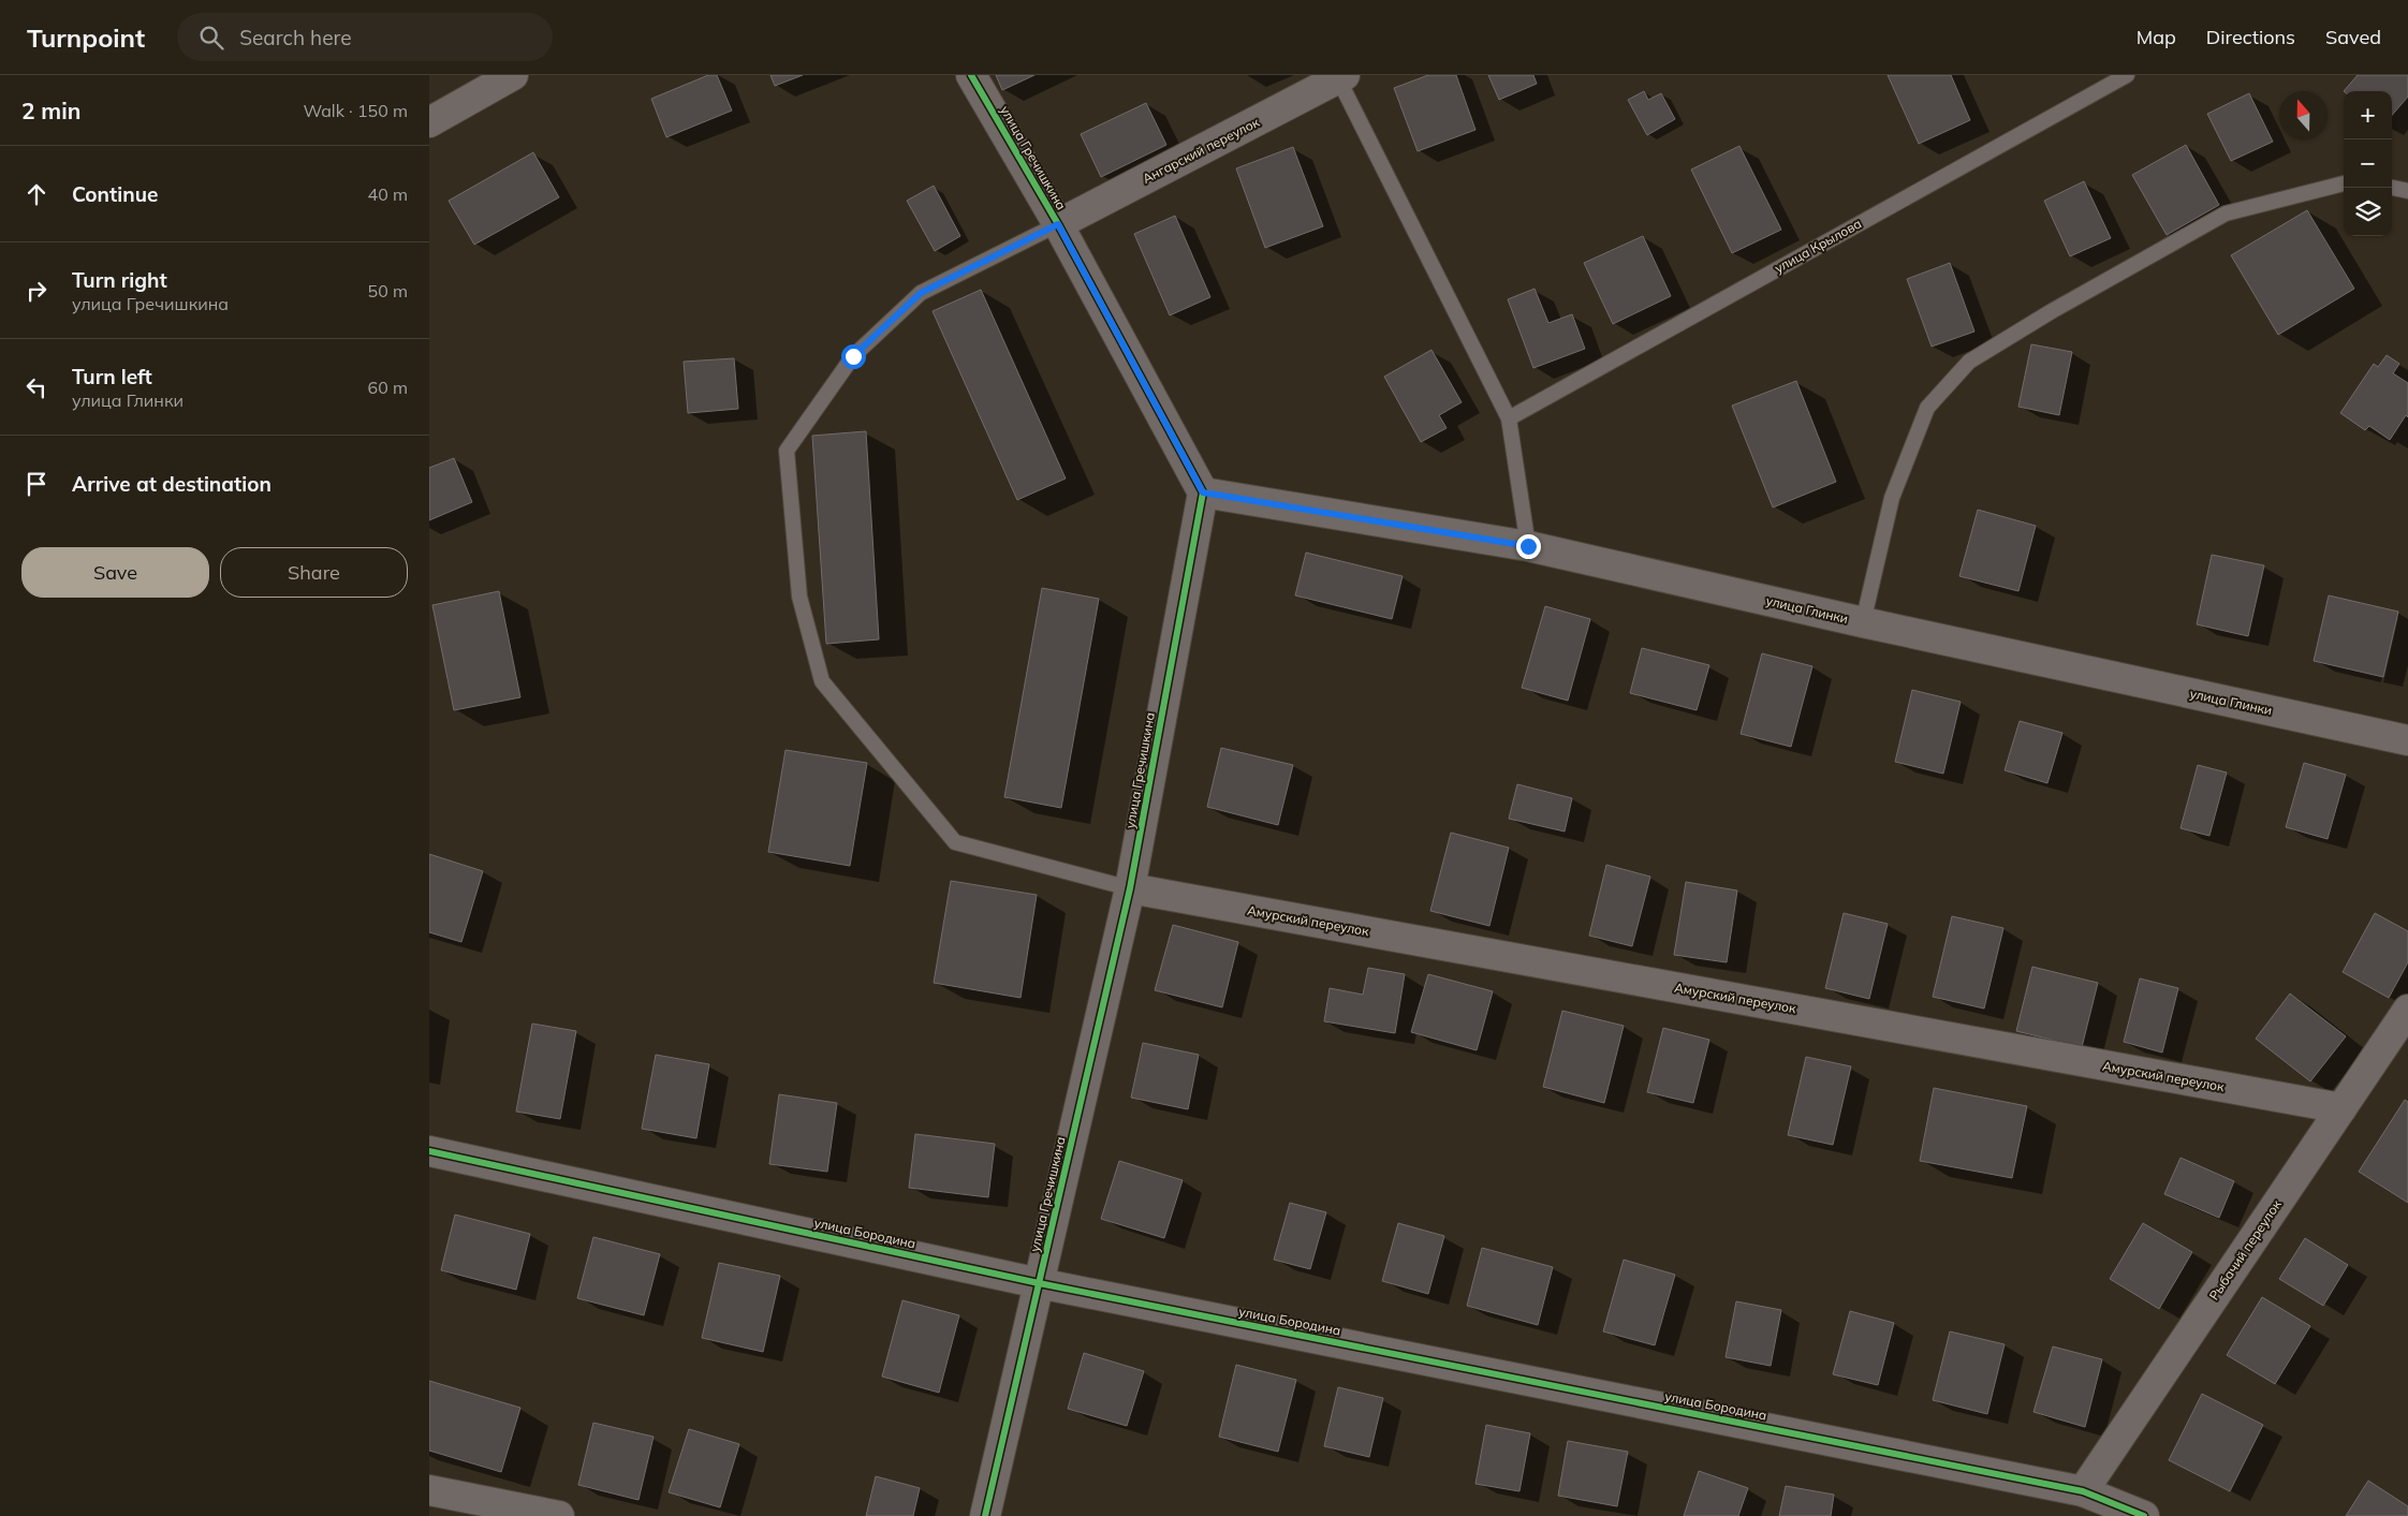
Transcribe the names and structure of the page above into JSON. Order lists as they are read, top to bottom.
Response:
{
  "streets": {
    "street": [
      "Ангарский переулок",
      "улица Гречишкина",
      "улица Глинки",
      "Амурский переулок",
      "улица Бородина",
      "Рыбачий переулок"
    ],
    "lane": ["улица Крылова"]
  },
  "crossings": [
    ["Ангарский переулок", "улица Гречишкина"],
    ["улица Гречишкина", "улица Глинки"],
    ["улица Гречишкина", "Амурский переулок"],
    ["улица Гречишкина", "улица Бородина"],
    ["Амурский переулок", "Рыбачий переулок"],
    ["улица Бородина", "Рыбачий переулок"]
  ],
  "north": "top",
  "page": {
    "header": "Turnpoint",
    "search": "Search here",
    "nav": ["Map", "Directions", "Saved"],
    "heading": ["2 min", "Walk · 150 m"],
    "map_buttons": ["+", "−"],
    "list": [
      ["Continue", "40 m"],
      ["Turn right", "улица Гречишкина", "50 m"],
      ["Turn left", "улица Глинки", "60 m"],
      "Arrive at destination"
    ],
    "buttons": ["Save", "Share"]
  }
}
